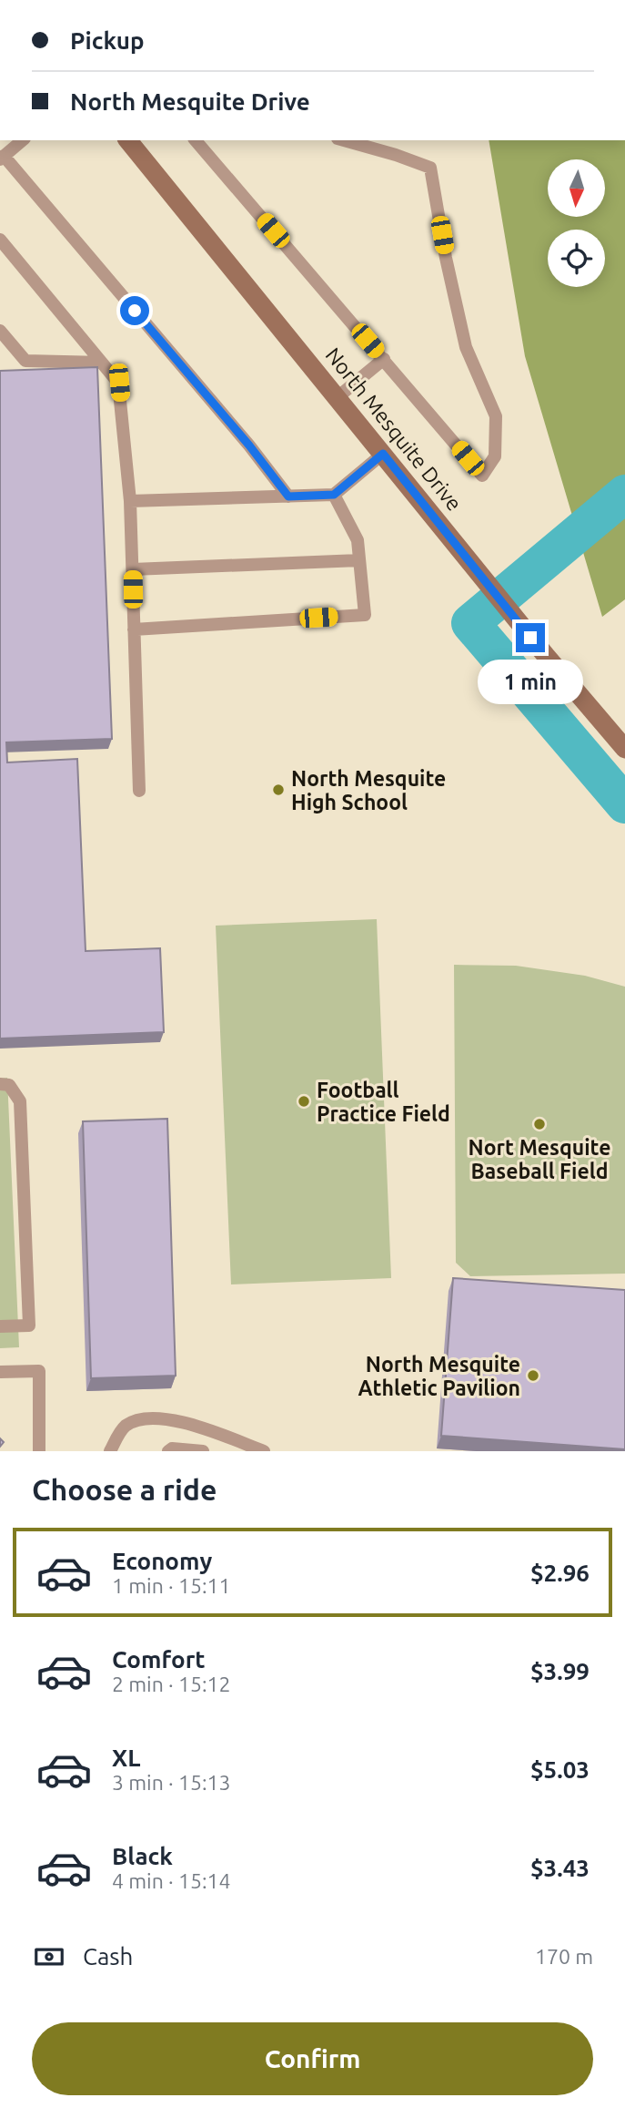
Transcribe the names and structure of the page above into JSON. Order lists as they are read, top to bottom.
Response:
{
  "streets": {
    "street": ["North Mesquite Drive"]
  },
  "places": [
    "North Mesquite High School",
    "Football Practice Field",
    "Nort Mesquite Baseball Field",
    "North Mesquite Athletic Pavilion"
  ],
  "north": "bottom",
  "page": {
    "banner": ["Pickup", "North Mesquite Drive"],
    "bubble": "1 min",
    "heading": "Choose a ride",
    "list": [
      {
        "name": "Economy",
        "note": "1 min · 15:11",
        "value": "$2.96"
      },
      {
        "name": "Comfort",
        "note": "2 min · 15:12",
        "value": "$3.99"
      },
      {
        "name": "XL",
        "note": "3 min · 15:13",
        "value": "$5.03"
      },
      {
        "name": "Black",
        "note": "4 min · 15:14",
        "value": "$3.43"
      }
    ],
    "pay": ["Cash", "170 m"],
    "buttons": "Confirm"
  }
}
